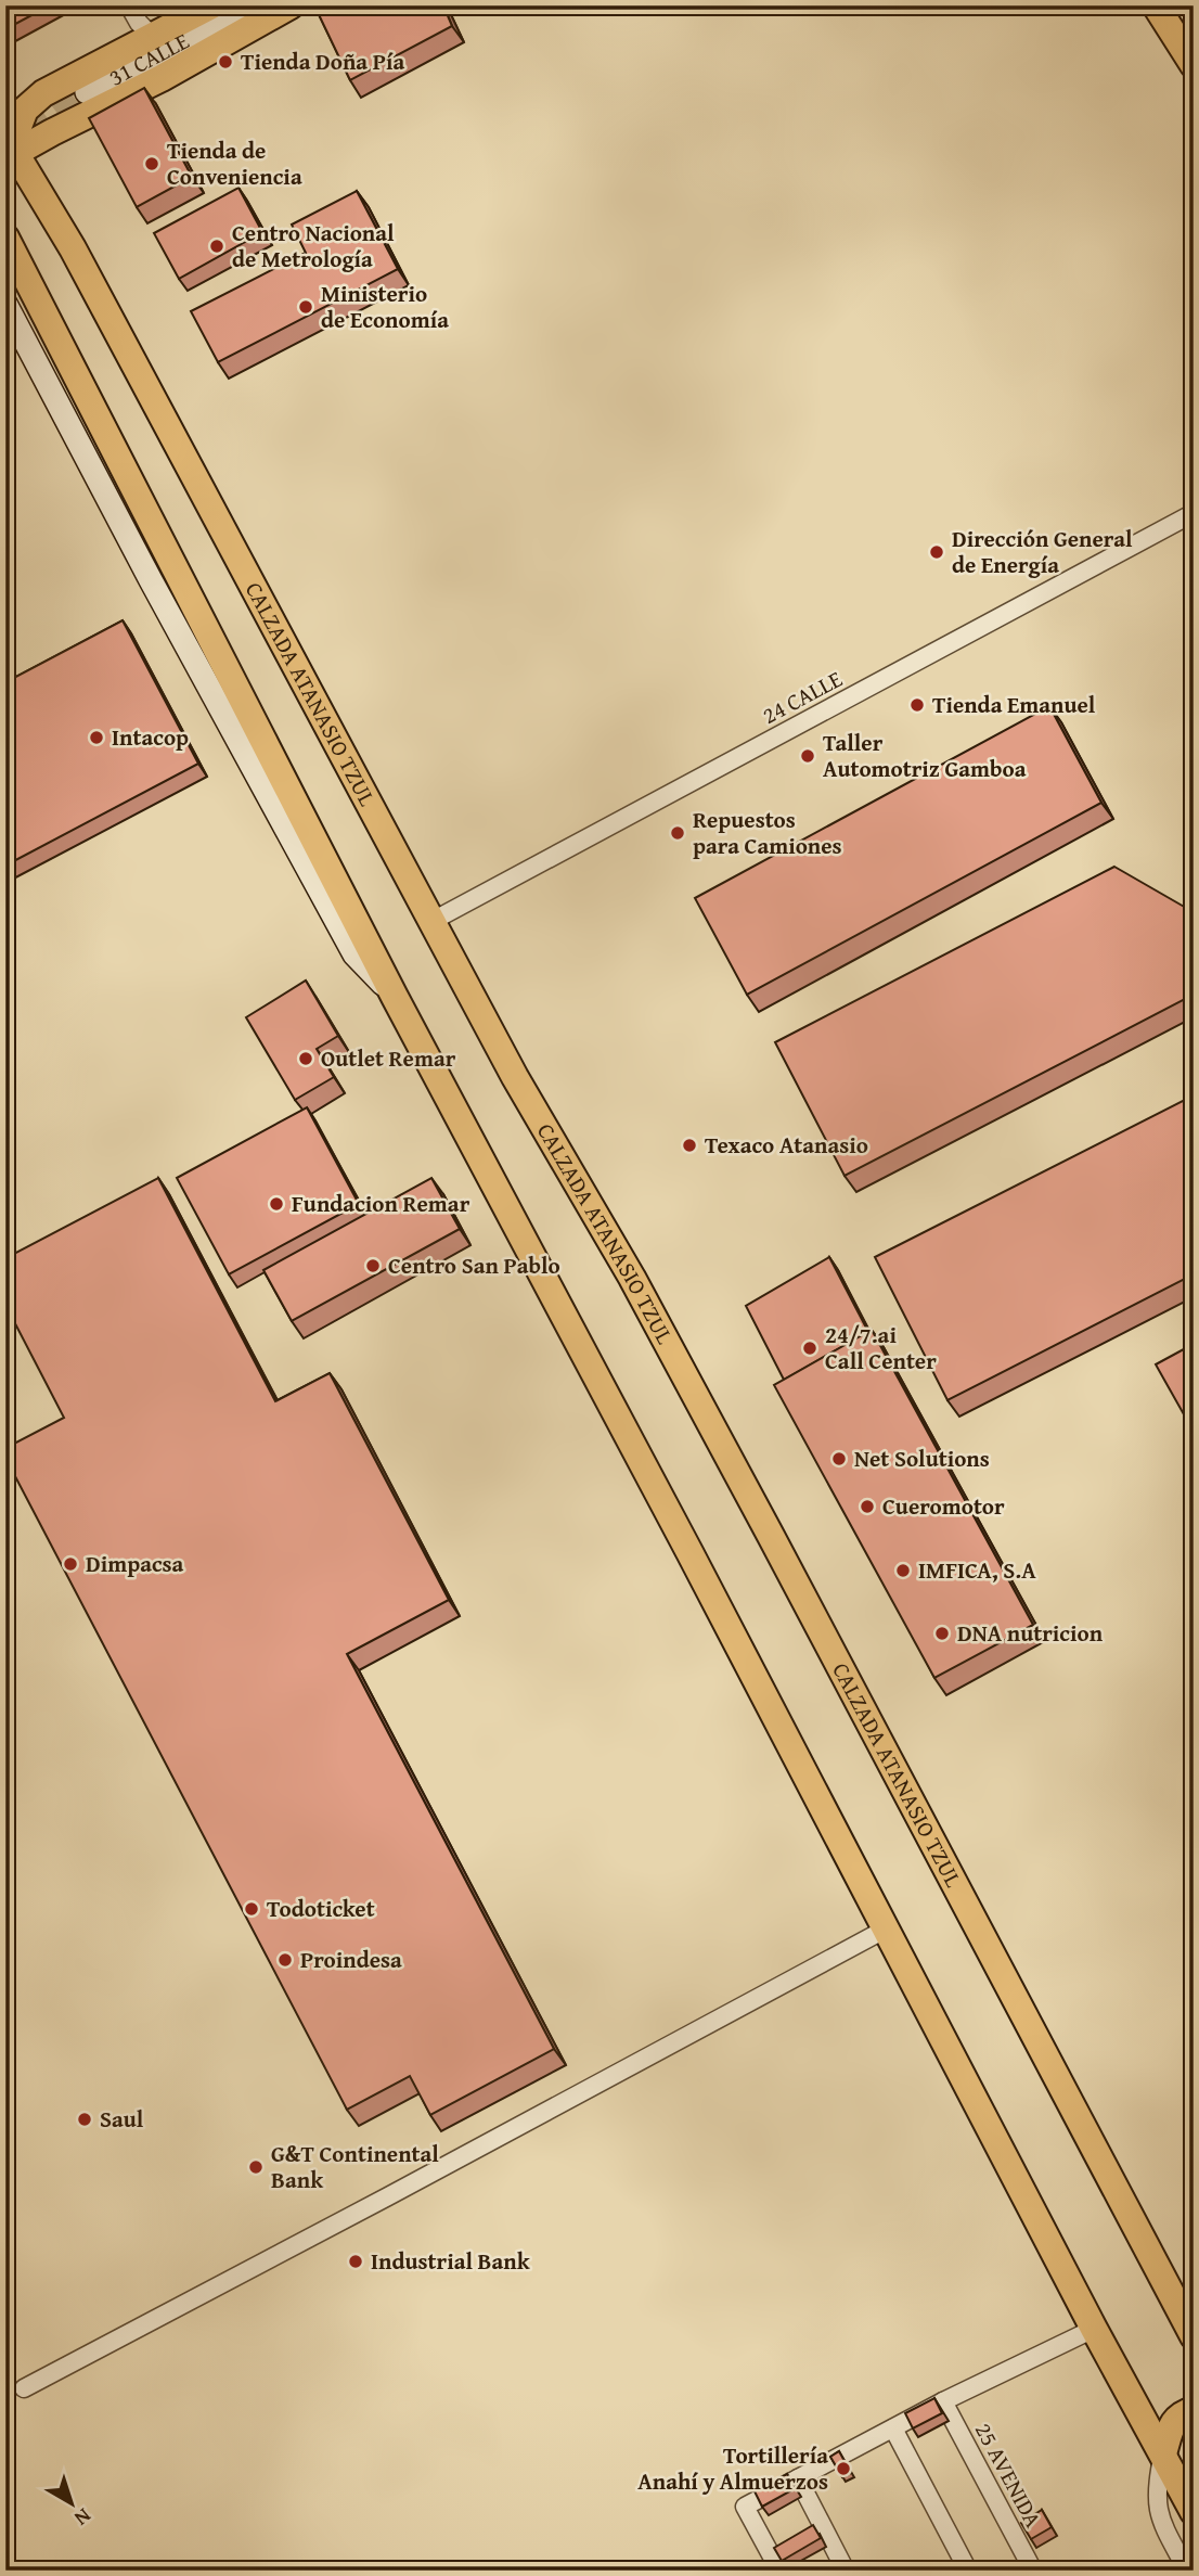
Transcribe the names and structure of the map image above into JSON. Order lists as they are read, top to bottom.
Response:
{
  "streets": {
    "main road": ["CALZADA ATANASIO TZUL"],
    "street": ["31 CALLE", "24 CALLE", "25 AVENIDA"]
  },
  "crossings": [
    ["CALZADA ATANASIO TZUL", "24 CALLE"]
  ],
  "places": [
    "Tienda Doña Pía",
    "Tienda de Conveniencia",
    "Centro Nacional de Metrología",
    "Ministerio de Economía",
    "Dirección General de Energía",
    "Tienda Emanuel",
    "Intacop",
    "Taller Automotriz Gamboa",
    "Repuestos para Camiones",
    "Outlet Remar",
    "Texaco Atanasio",
    "Fundacion Remar",
    "Centro San Pablo",
    "24/7.ai Call Center",
    "Net Solutions",
    "Cueromotor",
    "Dimpacsa",
    "IMFICA, S.A",
    "DNA nutricion",
    "Todoticket",
    "Proindesa",
    "Saul",
    "G&T Continental Bank",
    "Industrial Bank",
    "Tortillería Anahí y Almuerzos"
  ],
  "north": "bottom right"
}
